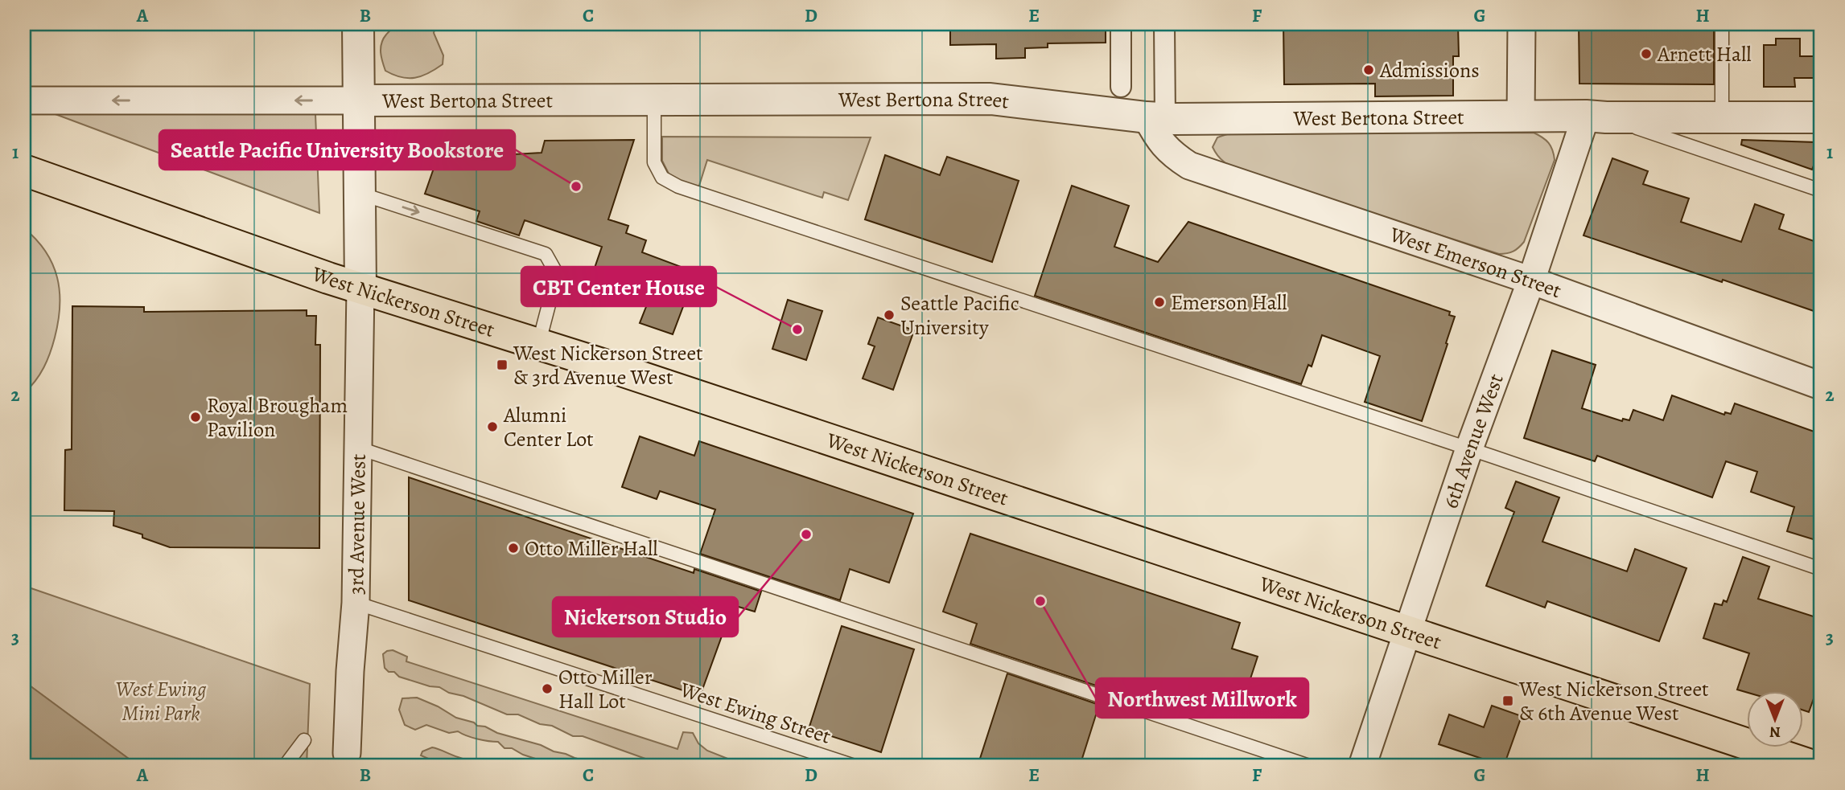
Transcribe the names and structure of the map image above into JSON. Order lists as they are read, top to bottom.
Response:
{
  "streets": {
    "main road": ["West Nickerson Street"],
    "street": [
      "West Bertona Street",
      "West Emerson Street",
      "6th Avenue West",
      "3rd Avenue West"
    ],
    "lane": ["West Ewing Street"]
  },
  "crossings": [
    ["West Bertona Street", "West Emerson Street"],
    ["West Bertona Street", "6th Avenue West"],
    ["West Bertona Street", "3rd Avenue West"],
    ["West Emerson Street", "6th Avenue West"],
    ["West Nickerson Street", "6th Avenue West"],
    ["West Nickerson Street", "3rd Avenue West"],
    ["3rd Avenue West", "West Ewing Street"]
  ],
  "parks": ["West Ewing Mini Park"],
  "places": {
    "other": [
      "Arnett Hall",
      "Admissions",
      "Seattle Pacific University Bookstore",
      "Emerson Hall",
      "Seattle Pacific University",
      "CBT Center House",
      "Royal Brougham Pavilion",
      "Alumni Center Lot",
      "Nickerson Studio",
      "Otto Miller Hall",
      "Northwest Millwork",
      "Otto Miller Hall Lot"
    ],
    "transit": ["West Nickerson Street & 3rd Avenue West", "West Nickerson Street & 6th Avenue West"]
  },
  "north": "bottom",
  "grid": {
    "columns": [
      "A",
      "B",
      "C",
      "D",
      "E",
      "F",
      "G",
      "H"
    ],
    "rows": ["1", "2", "3"]
  }
}
